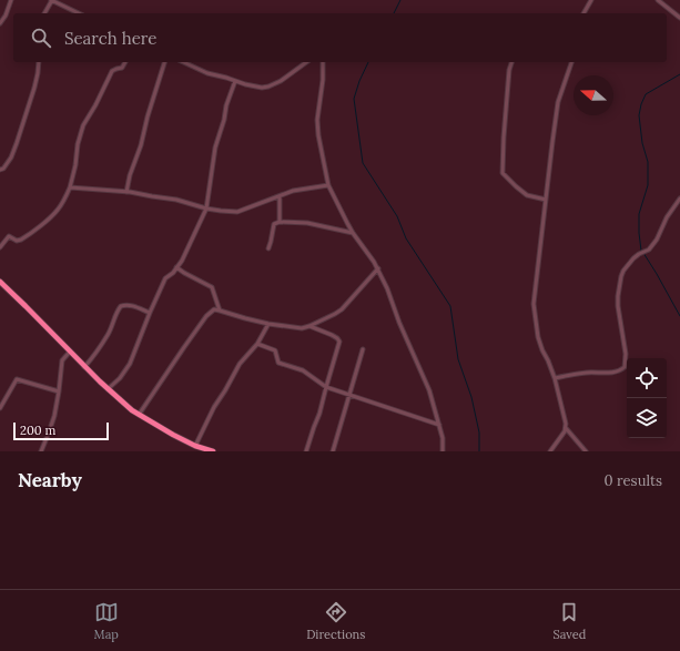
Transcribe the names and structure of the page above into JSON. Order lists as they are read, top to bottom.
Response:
{
  "scale_bar": "200 m",
  "north": "left",
  "page": {
    "search": "Search here",
    "scale": "200 m",
    "heading": ["Nearby", "0 results"],
    "nav": ["Map", "Directions", "Saved"]
  }
}
